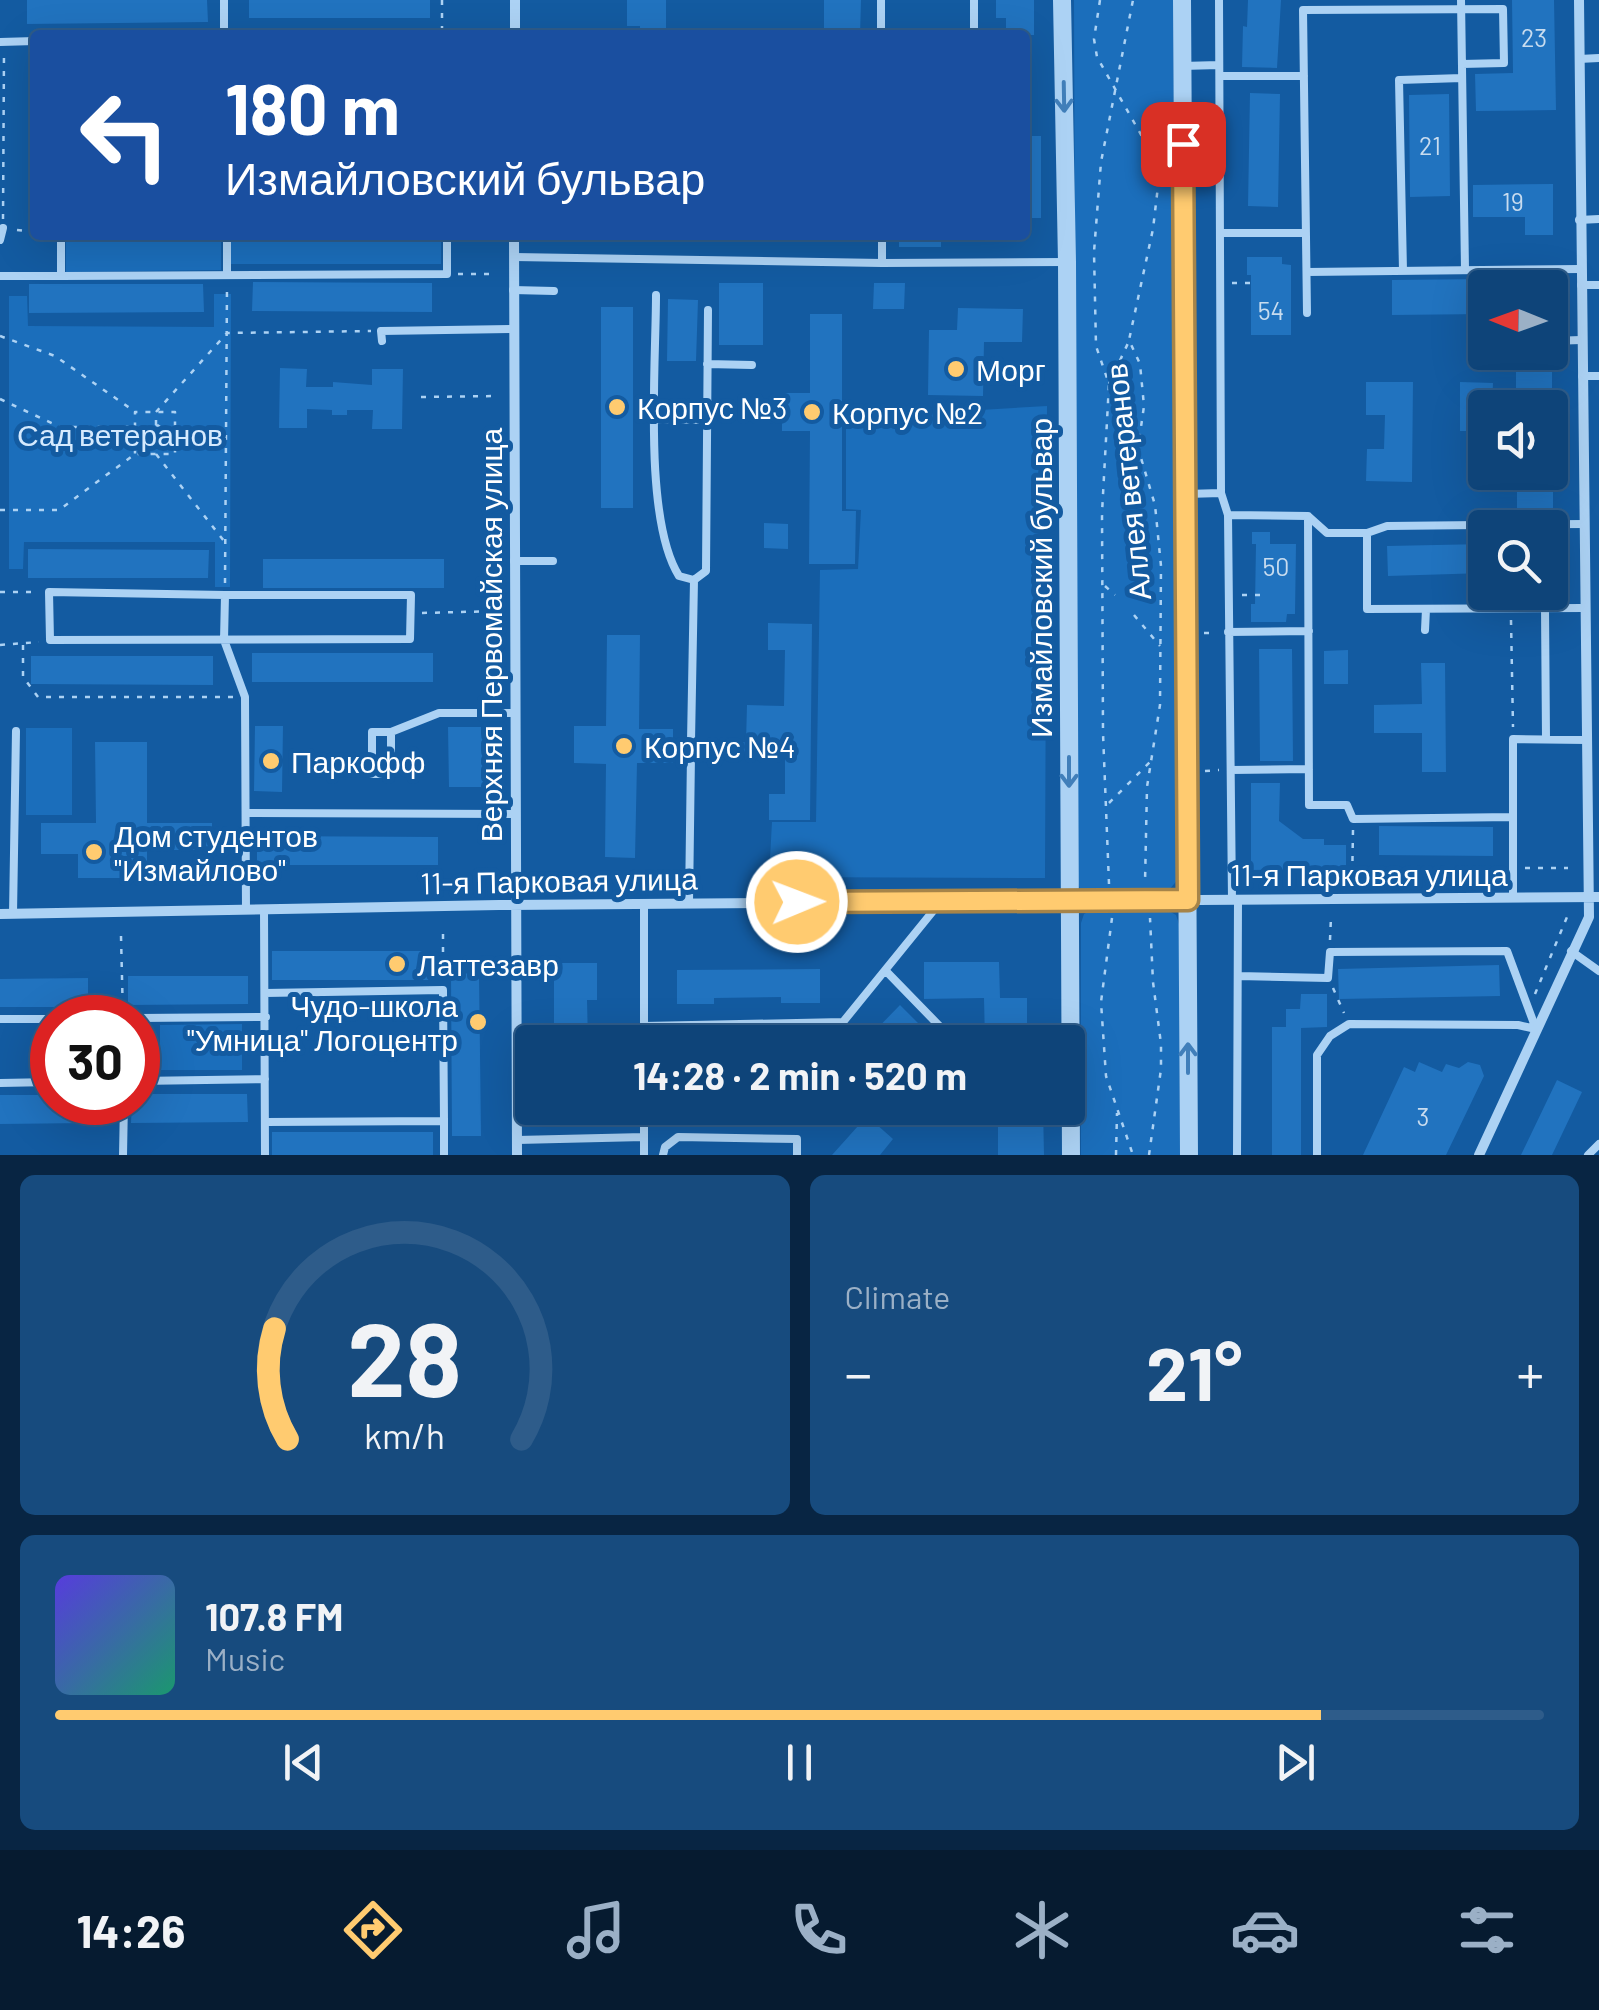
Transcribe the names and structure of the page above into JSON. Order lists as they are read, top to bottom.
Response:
{
  "streets": {
    "street": ["Измайловский бульвар", "Верхняя Первомайская улица", "11-я Парковая улица"],
    "path": ["Аллея ветеранов"]
  },
  "crossings": [
    ["Измайловский бульвар", "11-я Парковая улица"],
    ["Верхняя Первомайская улица", "11-я Парковая улица"]
  ],
  "parks": ["Сад ветеранов"],
  "places": [
    "Морг",
    "Корпус №3",
    "Корпус №2",
    "Корпус №4",
    "Паркофф",
    "Дом студентов \"Измайлово\"",
    "Латтезавр",
    "Чудо-школа \"Умница\" Логоцентр"
  ],
  "house_numbers": [
    "23",
    "21",
    "19",
    "54",
    "50",
    "3"
  ],
  "north": "left",
  "page": {
    "turn": ["180 m", "Измайловский бульвар"],
    "limit": "30",
    "trip": "14:28 · 2 min · 520 m",
    "tile": "Climate",
    "heat": ["−", "21°", "+"],
    "song": ["107.8 FM", "Music"],
    "tabs": "14:26",
    "gauge": ["28", "km/h"]
  }
}
